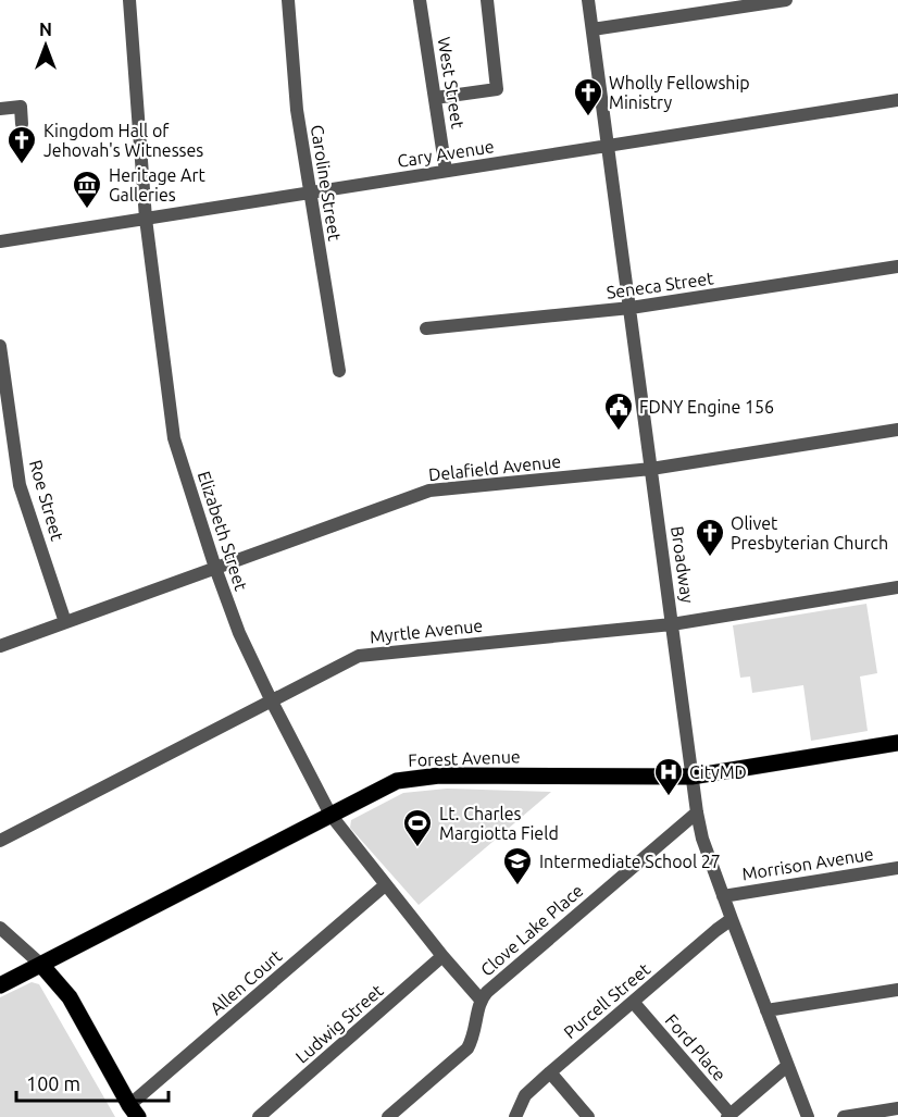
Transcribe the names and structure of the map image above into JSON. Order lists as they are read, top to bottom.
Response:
{
  "streets": {
    "main road": ["Forest Avenue"],
    "street": [
      "West Street",
      "Cary Avenue",
      "Caroline Street",
      "Seneca Street",
      "Delafield Avenue",
      "Roe Street",
      "Elizabeth Street",
      "Broadway",
      "Myrtle Avenue",
      "Morrison Avenue",
      "Clove Lake Place",
      "Allen Court",
      "Purcell Street",
      "Ludwig Street",
      "Ford Place"
    ]
  },
  "crossings": [
    ["West Street", "Cary Avenue"],
    ["Cary Avenue", "Caroline Street"],
    ["Cary Avenue", "Elizabeth Street"],
    ["Cary Avenue", "Broadway"],
    ["Seneca Street", "Broadway"],
    ["Delafield Avenue", "Roe Street"],
    ["Delafield Avenue", "Elizabeth Street"],
    ["Delafield Avenue", "Broadway"],
    ["Elizabeth Street", "Myrtle Avenue"],
    ["Elizabeth Street", "Forest Avenue"],
    ["Elizabeth Street", "Clove Lake Place"],
    ["Elizabeth Street", "Allen Court"],
    ["Elizabeth Street", "Ludwig Street"],
    ["Broadway", "Myrtle Avenue"],
    ["Broadway", "Forest Avenue"],
    ["Broadway", "Morrison Avenue"],
    ["Broadway", "Clove Lake Place"],
    ["Broadway", "Purcell Street"],
    ["Purcell Street", "Ford Place"]
  ],
  "places": {
    "church": ["Wholly Fellowship Ministry", "Kingdom Hall of Jehovah's Witnesses", "Olivet Presbyterian Church"],
    "museum": ["Heritage Art Galleries"],
    "public building": ["FDNY Engine 156"],
    "hospital": ["CityMD"],
    "sports": ["Lt. Charles Margiotta Field"],
    "school or university": ["Intermediate School 27"]
  },
  "scale_bar": "100 m",
  "north": "top"
}
